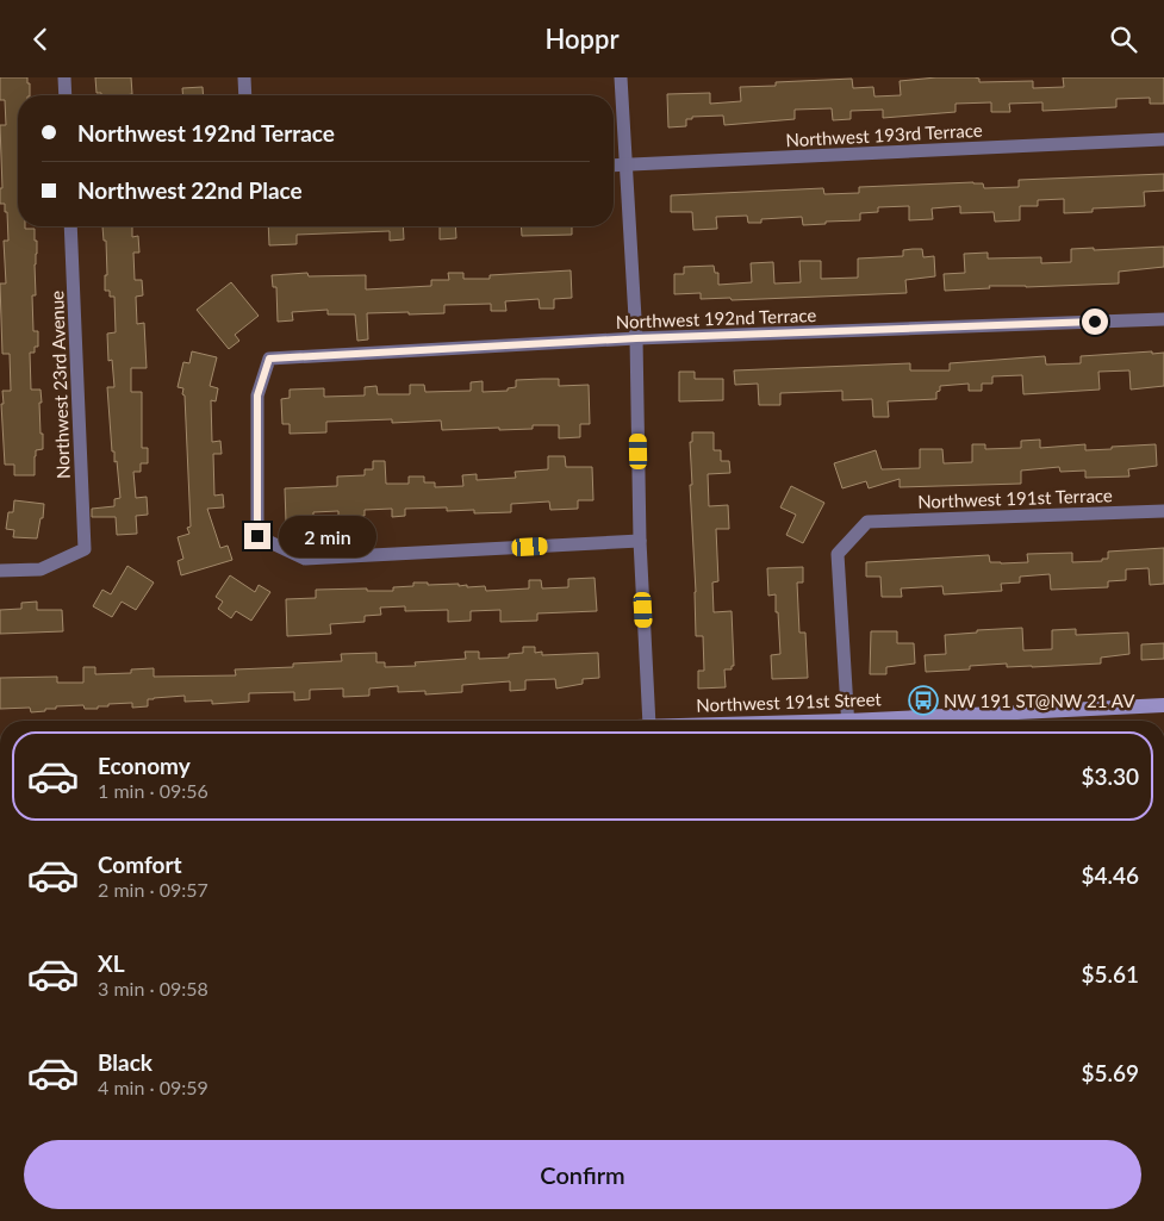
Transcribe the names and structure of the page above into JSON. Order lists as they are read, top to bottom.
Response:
{
  "streets": {
    "street": [
      "Northwest 193rd Terrace",
      "Northwest 192nd Terrace",
      "Northwest 23rd Avenue",
      "Northwest 191st Terrace",
      "Northwest 191st Street"
    ]
  },
  "places": {
    "bus stop": ["NW 191 ST@NW 21 AV"]
  },
  "page": {
    "header": "Hoppr",
    "banner": ["Northwest 192nd Terrace", "Northwest 22nd Place"],
    "bubble": "2 min",
    "list": [
      {
        "name": "Economy",
        "note": "1 min · 09:56",
        "value": "$3.30"
      },
      {
        "name": "Comfort",
        "note": "2 min · 09:57",
        "value": "$4.46"
      },
      {
        "name": "XL",
        "note": "3 min · 09:58",
        "value": "$5.61"
      },
      {
        "name": "Black",
        "note": "4 min · 09:59",
        "value": "$5.69"
      }
    ],
    "buttons": "Confirm"
  }
}
